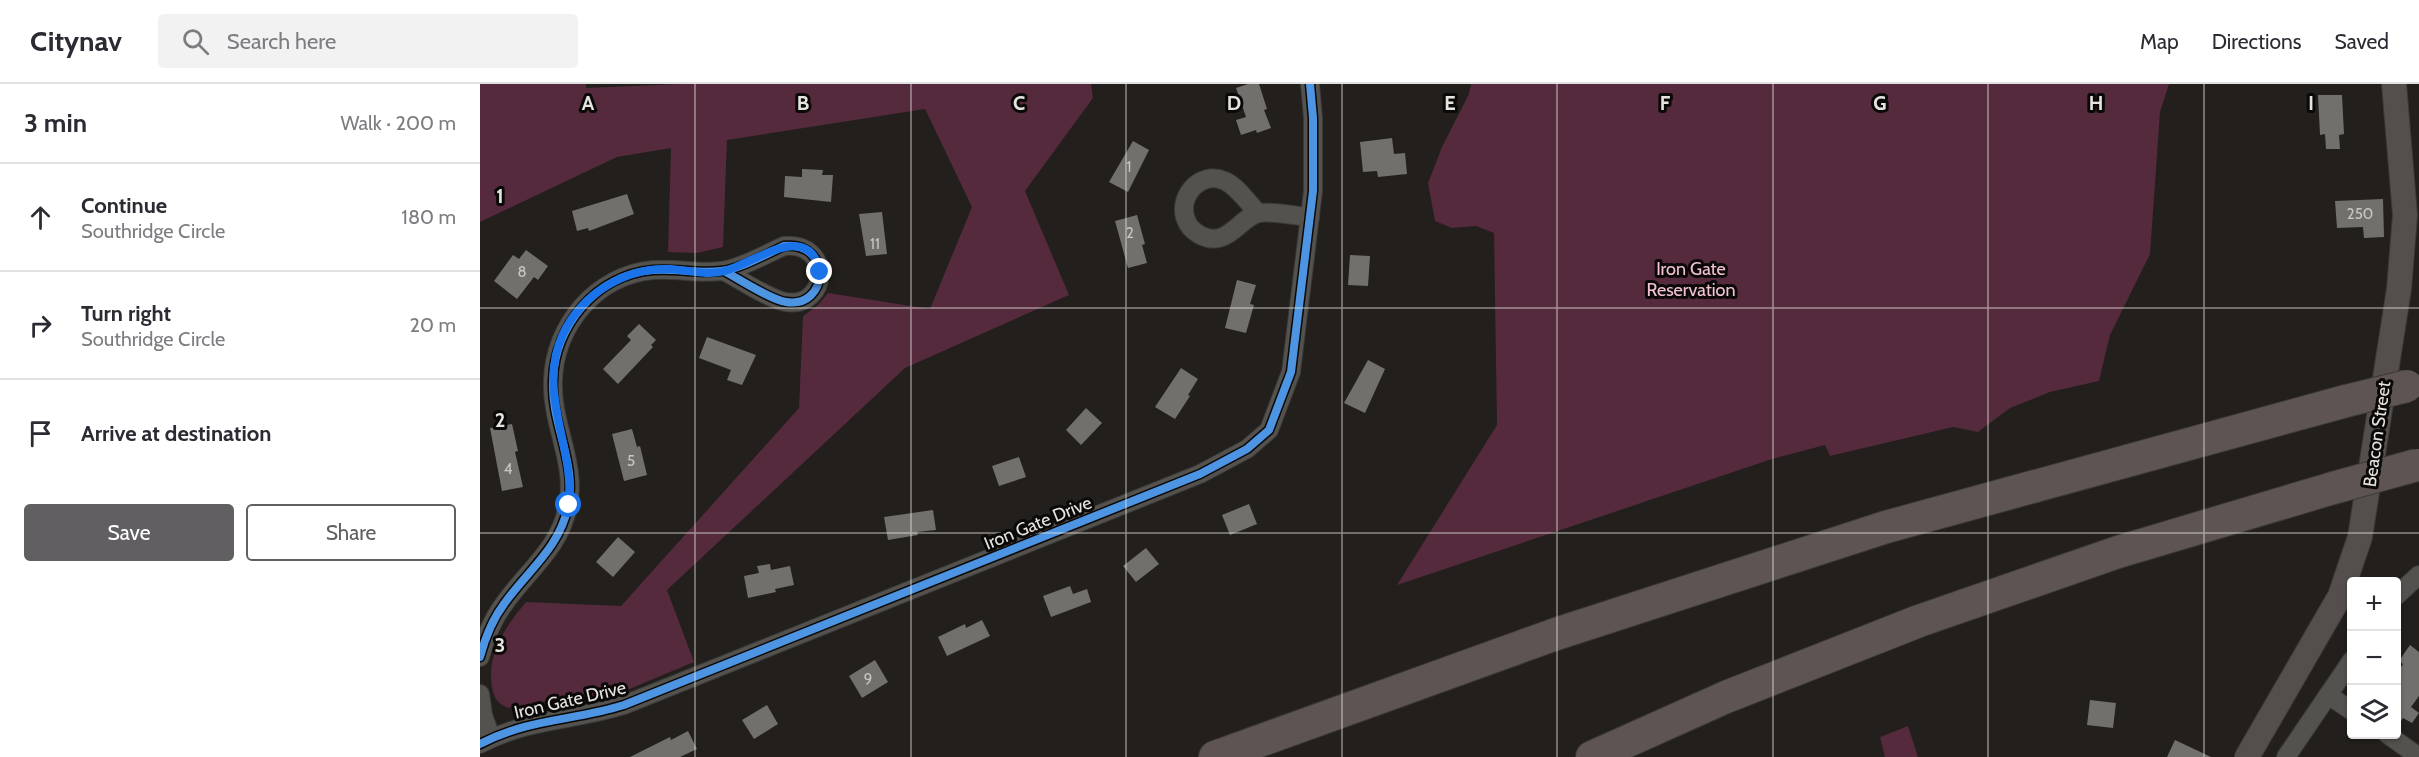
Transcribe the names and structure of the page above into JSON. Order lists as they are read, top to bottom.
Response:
{
  "streets": {
    "main road": ["Beacon Street"],
    "street": ["Iron Gate Drive"]
  },
  "parks": ["Iron Gate Reservation"],
  "house_numbers": [
    "1",
    "250",
    "2",
    "11",
    "8",
    "5",
    "4",
    "9"
  ],
  "page": {
    "header": "Citynav",
    "search": "Search here",
    "nav": ["Map", "Directions", "Saved"],
    "heading": ["3 min", "Walk · 200 m"],
    "list": [
      ["Continue", "Southridge Circle", "180 m"],
      ["Turn right", "Southridge Circle", "20 m"],
      "Arrive at destination"
    ],
    "buttons": ["Save", "Share"],
    "map_buttons": ["+", "−"]
  },
  "grid": {
    "columns": [
      "A",
      "B",
      "C",
      "D",
      "E",
      "F",
      "G",
      "H",
      "I"
    ],
    "rows": ["1", "2", "3"]
  }
}
